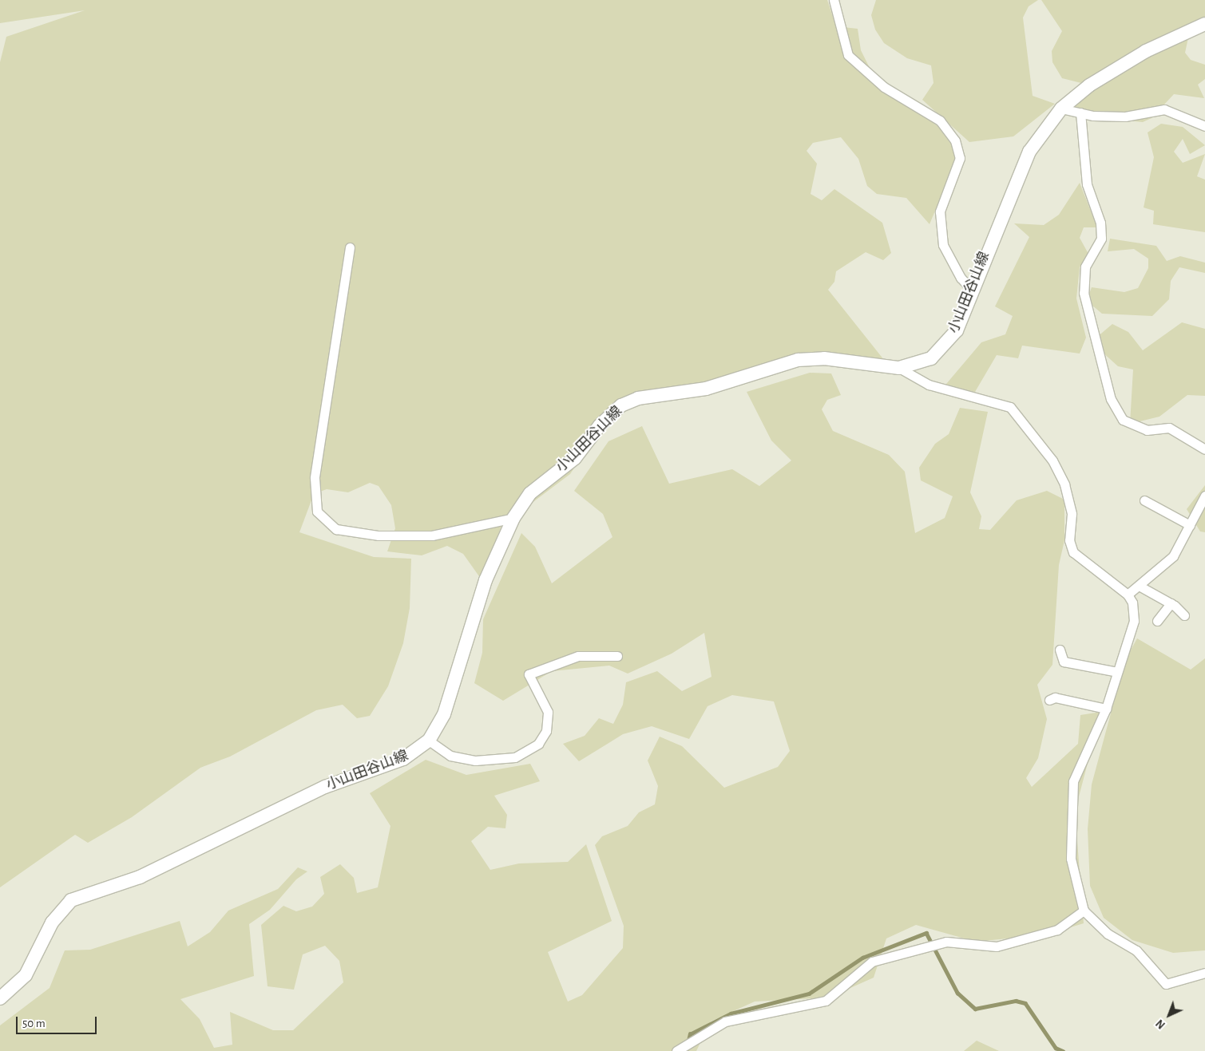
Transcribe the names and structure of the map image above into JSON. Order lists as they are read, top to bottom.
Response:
{
  "streets": {
    "main road": ["小山田谷山線"]
  },
  "scale_bar": "50 m",
  "north": "bottom left"
}
